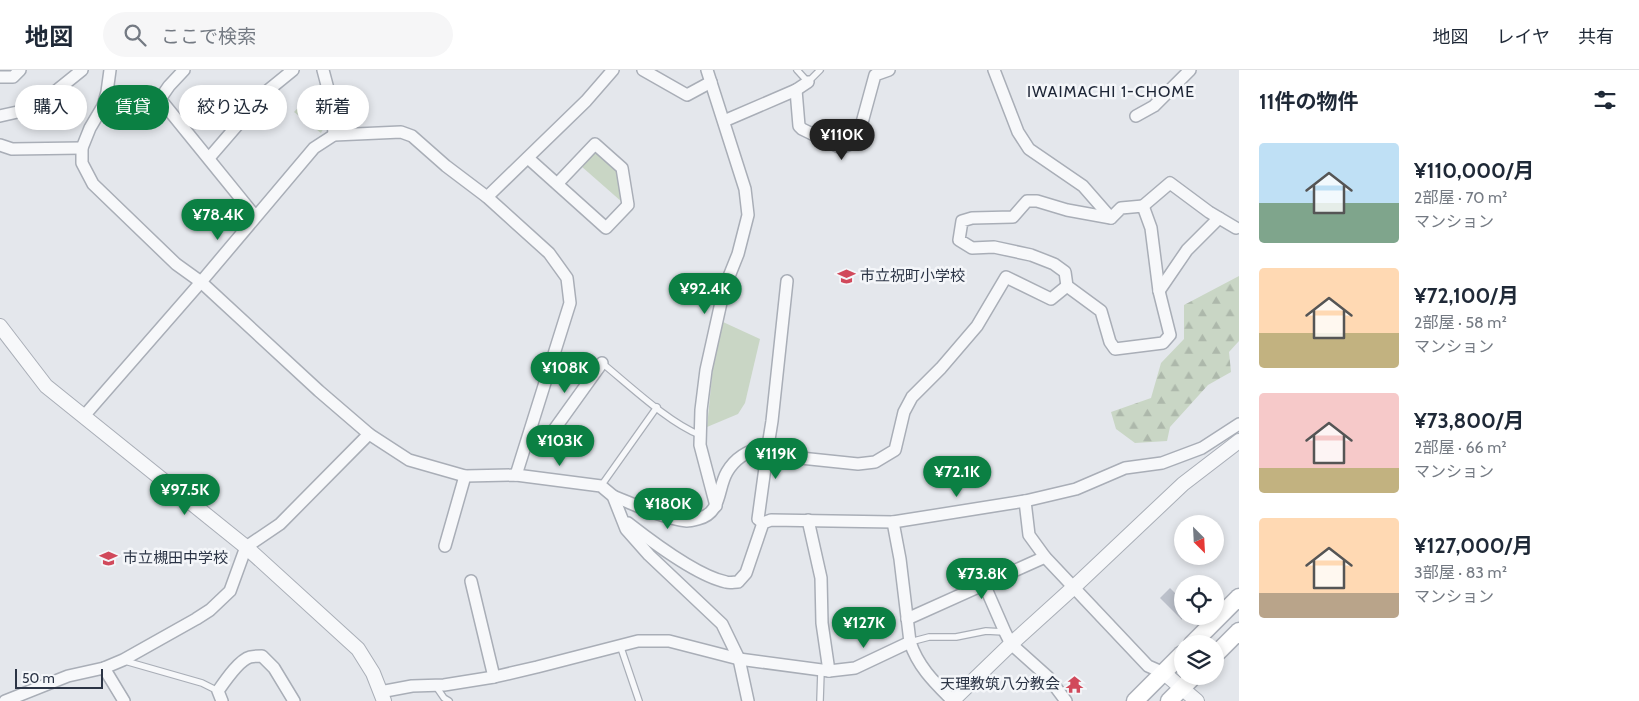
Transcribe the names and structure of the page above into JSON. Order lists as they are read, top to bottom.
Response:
{
  "districts": ["IWAIMACHI 1-CHOME"],
  "places": {
    "school or university": ["市立祝町小学校", "市立槻田中学校"],
    "temple": ["天理教筑八分教会"]
  },
  "scale_bar": "50 m",
  "north": "bottom right",
  "page": {
    "header": "地図",
    "search": "ここで検索",
    "nav": ["地図", "レイヤ", "共有"],
    "heading": "11件の物件",
    "chip": [
      "購入",
      "賃貸",
      "絞り込み",
      "新着"
    ],
    "price": [
      "¥110K",
      "¥78.4K",
      "¥92.4K",
      "¥108K",
      "¥103K",
      "¥119K",
      "¥72.1K",
      "¥97.5K",
      "¥180K",
      "¥73.8K",
      "¥127K"
    ],
    "list": [
      {
        "name": "¥110,000/月",
        "note": "2部屋 · 70 m² · マンション"
      },
      {
        "name": "¥72,100/月",
        "note": "2部屋 · 58 m² · マンション"
      },
      {
        "name": "¥73,800/月",
        "note": "2部屋 · 66 m² · マンション"
      },
      {
        "name": "¥127,000/月",
        "note": "3部屋 · 83 m² · マンション"
      }
    ],
    "scale": "50 m"
  }
}
